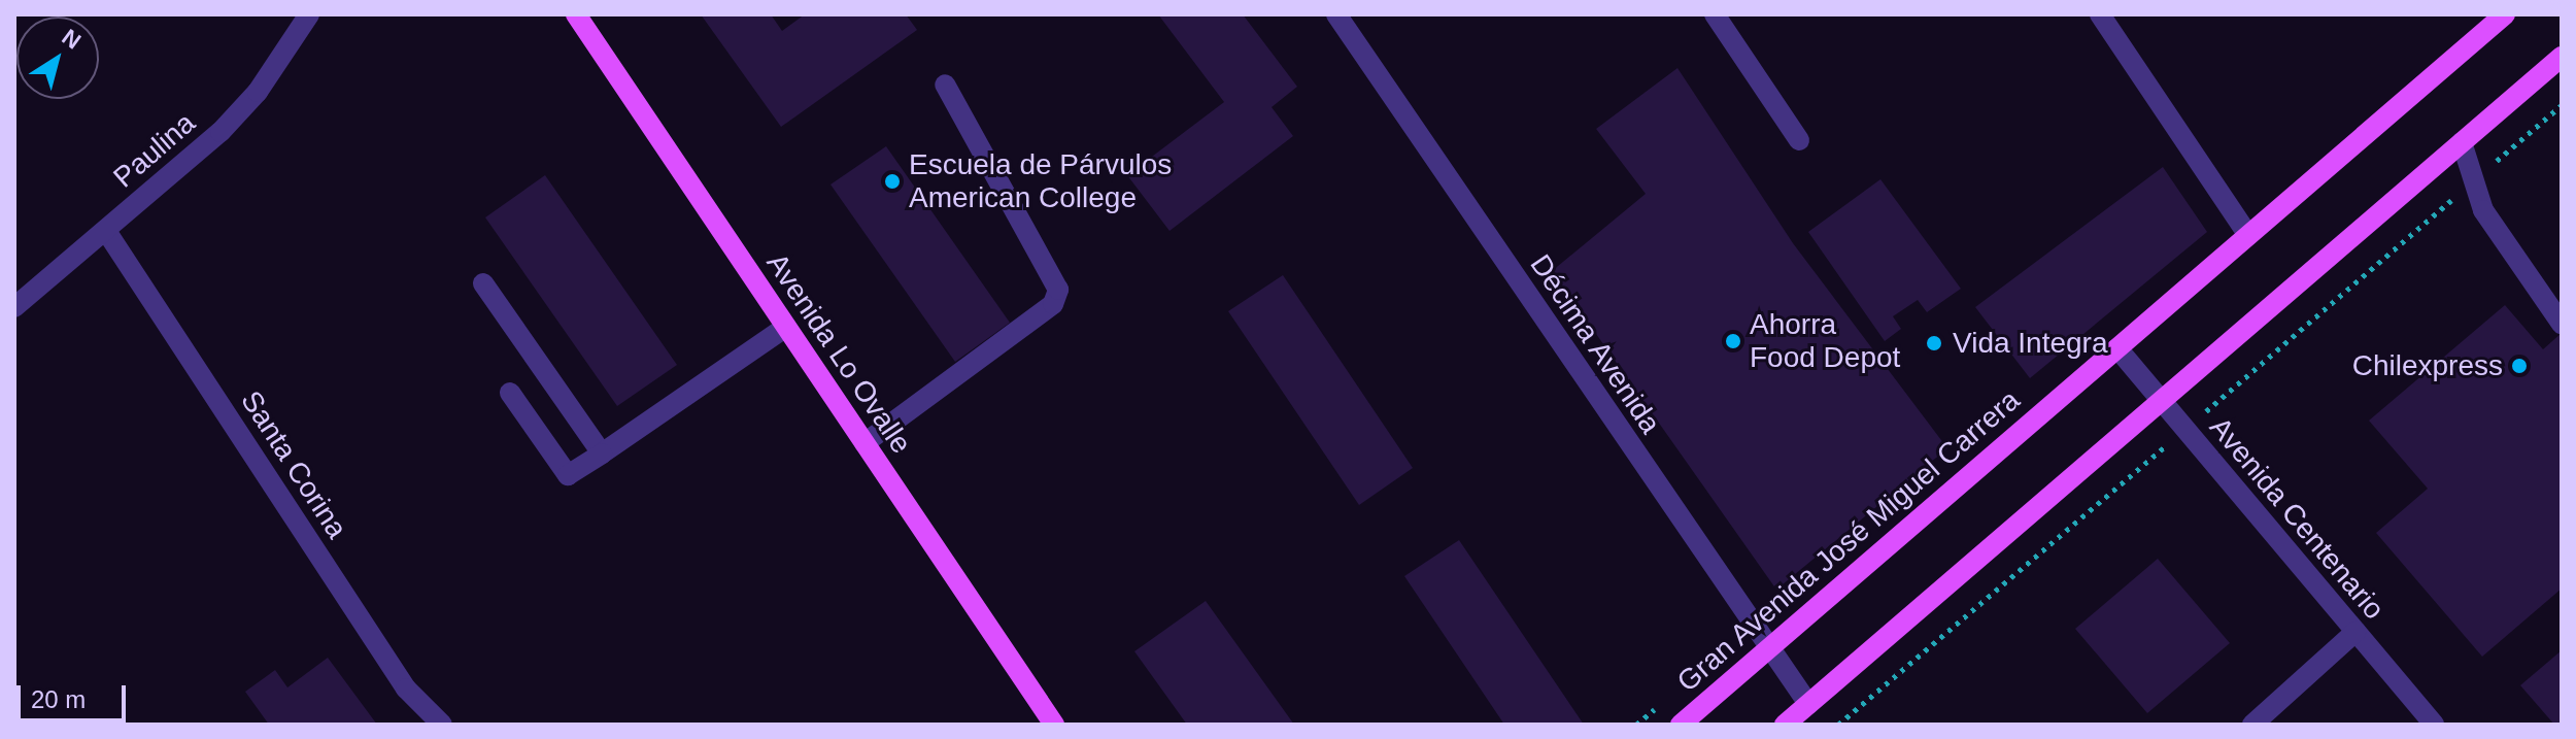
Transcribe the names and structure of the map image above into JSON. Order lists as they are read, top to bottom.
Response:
{
  "streets": {
    "main road": ["Avenida Lo Ovalle", "Gran Avenida José Miguel Carrera"],
    "street": [
      "Paulina",
      "Décima Avenida",
      "Santa Corina",
      "Avenida Centenario"
    ]
  },
  "crossings": [
    ["Paulina", "Santa Corina"],
    ["Décima Avenida", "Gran Avenida José Miguel Carrera"],
    ["Avenida Centenario", "Gran Avenida José Miguel Carrera"]
  ],
  "places": [
    "Escuela de Párvulos American College",
    "Ahorra Food Depot",
    "Vida Integra",
    "Chilexpress"
  ],
  "scale_bar": "20 m",
  "north": "top right"
}
